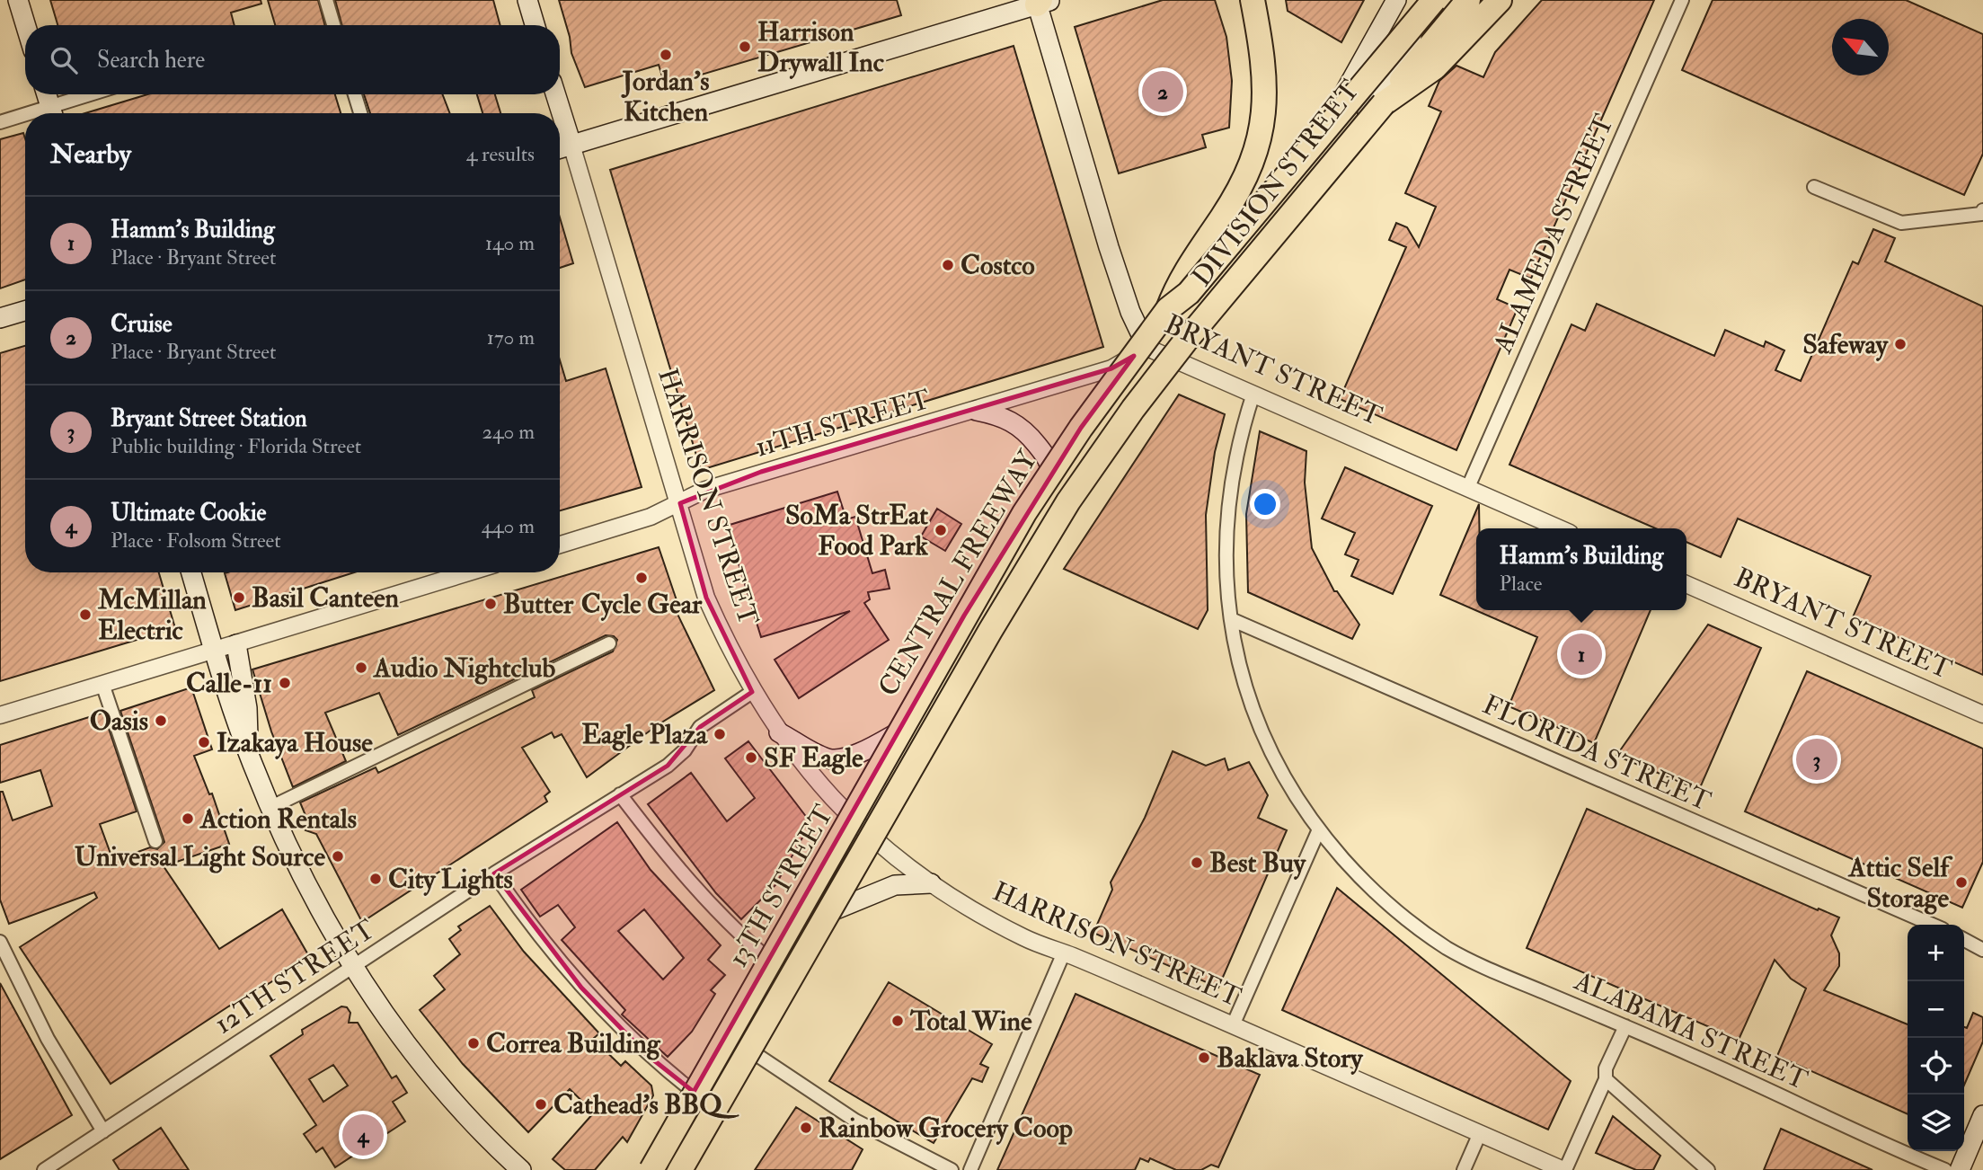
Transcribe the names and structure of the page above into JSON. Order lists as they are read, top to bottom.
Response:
{
  "streets": {
    "highway": ["CENTRAL FREEWAY"],
    "main road": [
      "DIVISION STREET",
      "BRYANT STREET",
      "HARRISON STREET",
      "13TH STREET"
    ],
    "street": [
      "ALAMEDA STREET",
      "11TH STREET",
      "FLORIDA STREET",
      "12TH STREET",
      "ALABAMA STREET"
    ]
  },
  "crossings": [
    ["DIVISION STREET", "BRYANT STREET"],
    ["DIVISION STREET", "11TH STREET"],
    ["DIVISION STREET", "13TH STREET"],
    ["ALAMEDA STREET", "BRYANT STREET"],
    ["BRYANT STREET", "11TH STREET"],
    ["BRYANT STREET", "13TH STREET"],
    ["11TH STREET", "HARRISON STREET"],
    ["11TH STREET", "13TH STREET"],
    ["HARRISON STREET", "13TH STREET"],
    ["HARRISON STREET", "12TH STREET"],
    ["CENTRAL FREEWAY", "13TH STREET"],
    ["FLORIDA STREET", "ALABAMA STREET"]
  ],
  "places": [
    "Harrison Drywall Inc",
    "Jordan's Kitchen",
    "Costco",
    "Safeway",
    "SoMa StrEat Food Park",
    "Cycle Gear",
    "Basil Canteen",
    "Butter",
    "McMillan Electric",
    "Audio Nightclub",
    "Calle-11",
    "Oasis",
    "Eagle Plaza",
    "Izakaya House",
    "SF Eagle",
    "Action Rentals",
    "Universal Light Source",
    "Best Buy",
    "City Lights",
    "Attic Self Storage",
    "Total Wine",
    "Correa Building",
    "Baklava Story",
    "Cathead's BBQ",
    "Rainbow Grocery Coop"
  ],
  "north": "top left",
  "page": {
    "search": "Search here",
    "pins": [
      "2",
      "1",
      "3",
      "4"
    ],
    "heading": ["Nearby", "4 results"],
    "list": [
      {
        "mark": "1",
        "name": "Hamm's Building",
        "note": "Place · Bryant Street",
        "value": "140 m"
      },
      {
        "mark": "2",
        "name": "Cruise",
        "note": "Place · Bryant Street",
        "value": "170 m"
      },
      {
        "mark": "3",
        "name": "Bryant Street Station",
        "note": "Public building · Florida Street",
        "value": "240 m"
      },
      {
        "mark": "4",
        "name": "Ultimate Cookie",
        "note": "Place · Folsom Street",
        "value": "440 m"
      }
    ],
    "popup": ["Hamm's Building", "Place"],
    "map_buttons": ["+", "−"]
  }
}
